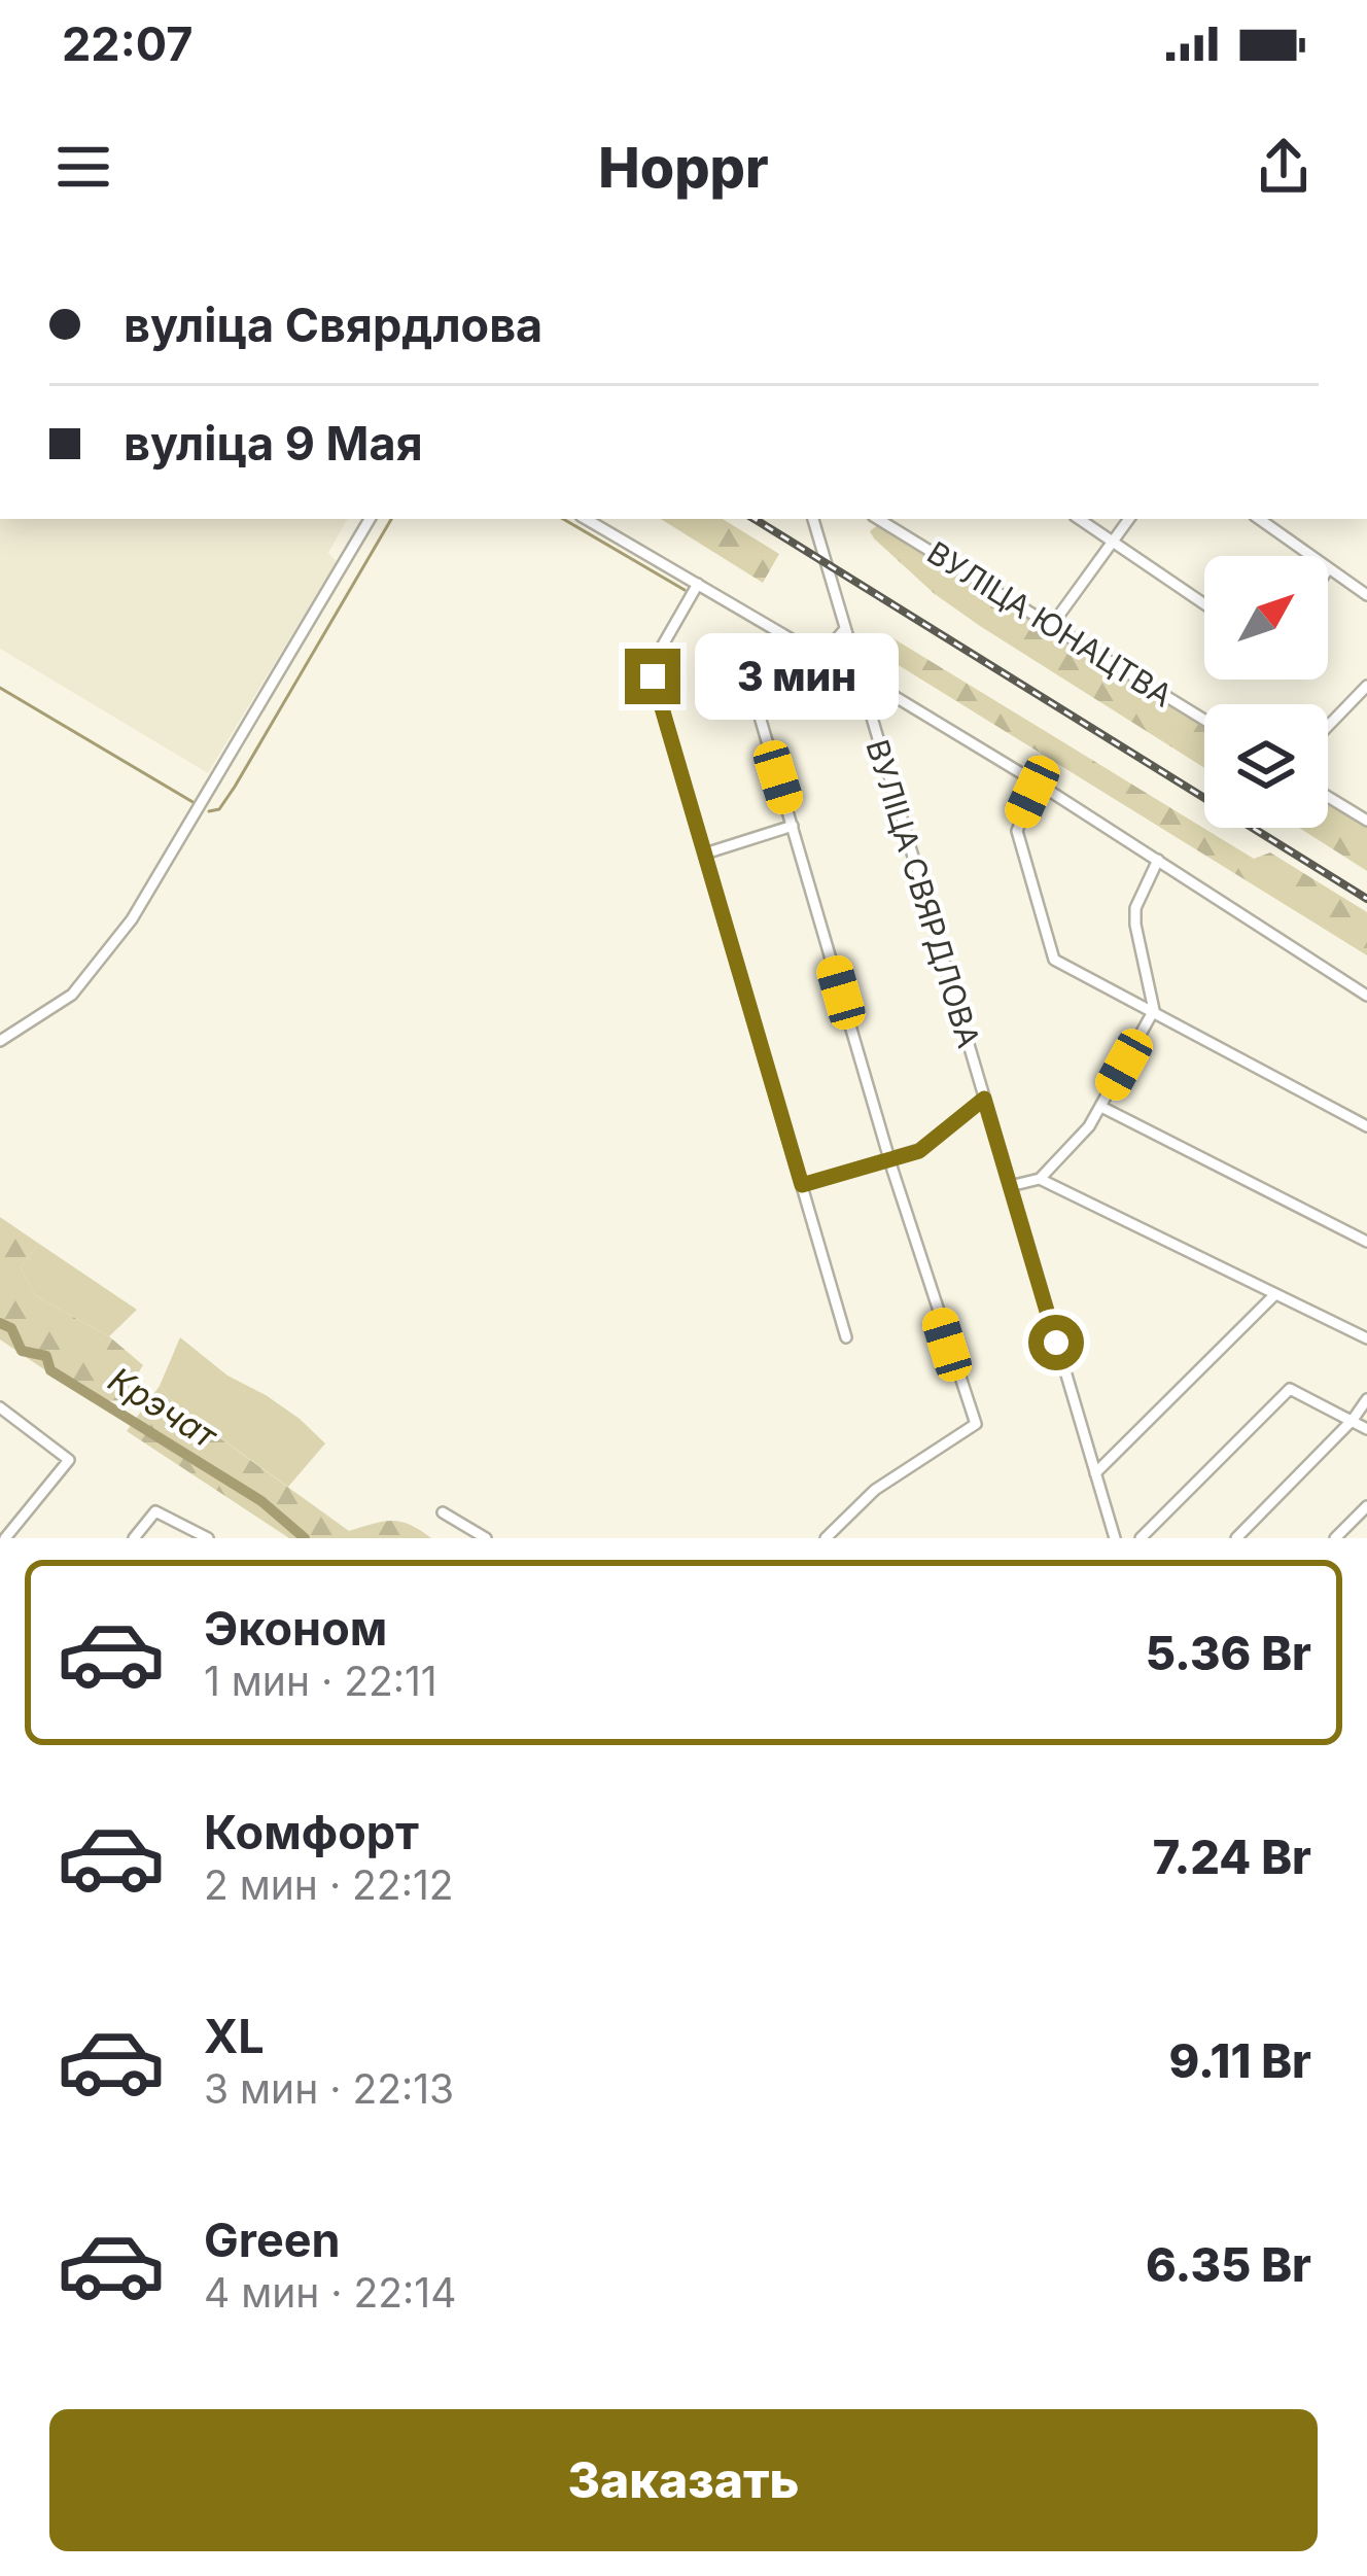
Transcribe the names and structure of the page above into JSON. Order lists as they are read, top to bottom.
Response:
{
  "streets": {
    "street": ["ВУЛІЦА ЮНАЦТВА", "ВУЛІЦА СВЯРДЛОВА"]
  },
  "water": ["Крэчат"],
  "north": "top right",
  "page": {
    "status": "22:07",
    "header": "Hoppr",
    "banner": ["вуліца Свярдлова", "вуліца 9 Мая"],
    "bubble": "3 мин",
    "list": [
      {
        "name": "Эконом",
        "note": "1 мин · 22:11",
        "value": "5.36 Br"
      },
      {
        "name": "Комфорт",
        "note": "2 мин · 22:12",
        "value": "7.24 Br"
      },
      {
        "name": "XL",
        "note": "3 мин · 22:13",
        "value": "9.11 Br"
      },
      {
        "name": "Green",
        "note": "4 мин · 22:14",
        "value": "6.35 Br"
      }
    ],
    "buttons": "Заказать"
  }
}
